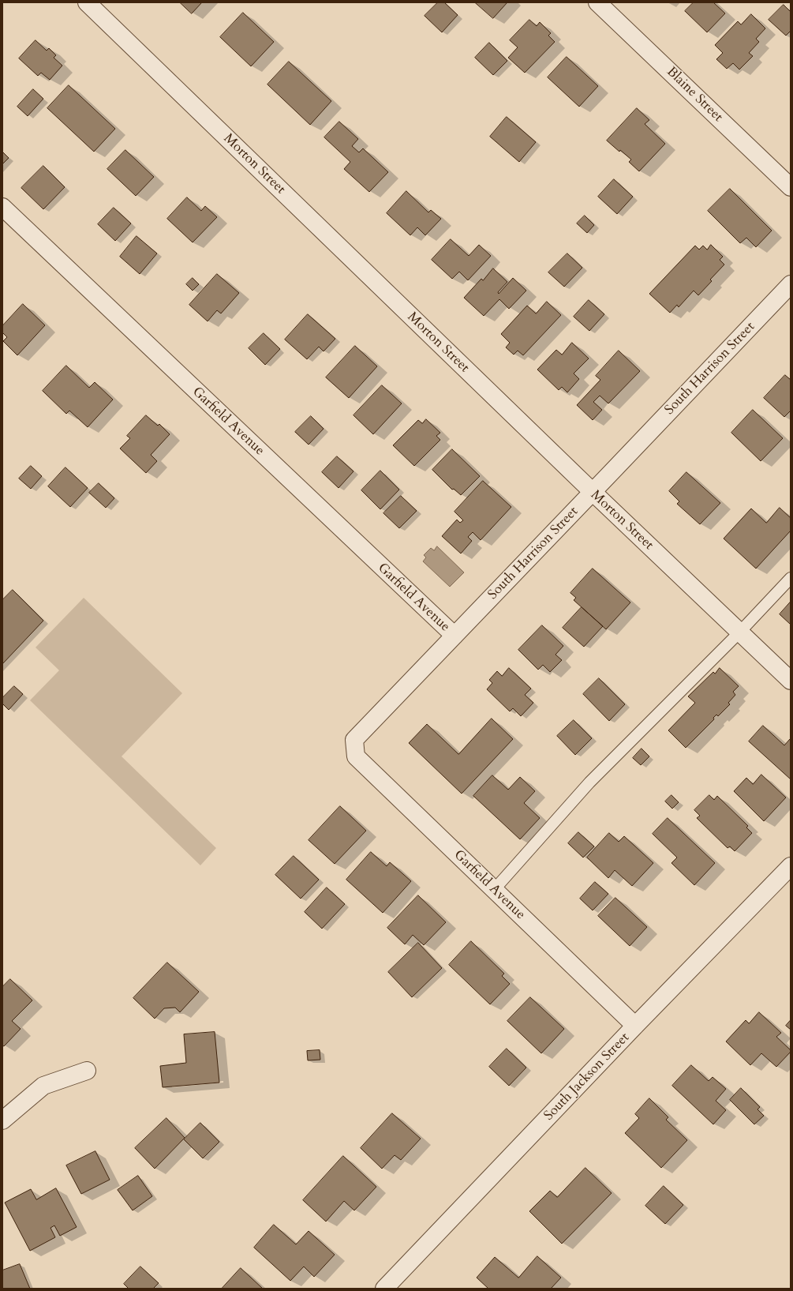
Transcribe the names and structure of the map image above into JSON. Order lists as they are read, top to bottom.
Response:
{
  "streets": {
    "street": [
      "Blaine Street",
      "Morton Street",
      "South Harrison Street",
      "Garfield Avenue",
      "South Jackson Street"
    ]
  },
  "crossings": [
    ["Morton Street", "South Harrison Street"],
    ["South Harrison Street", "Garfield Avenue"],
    ["Garfield Avenue", "South Jackson Street"]
  ]
}
